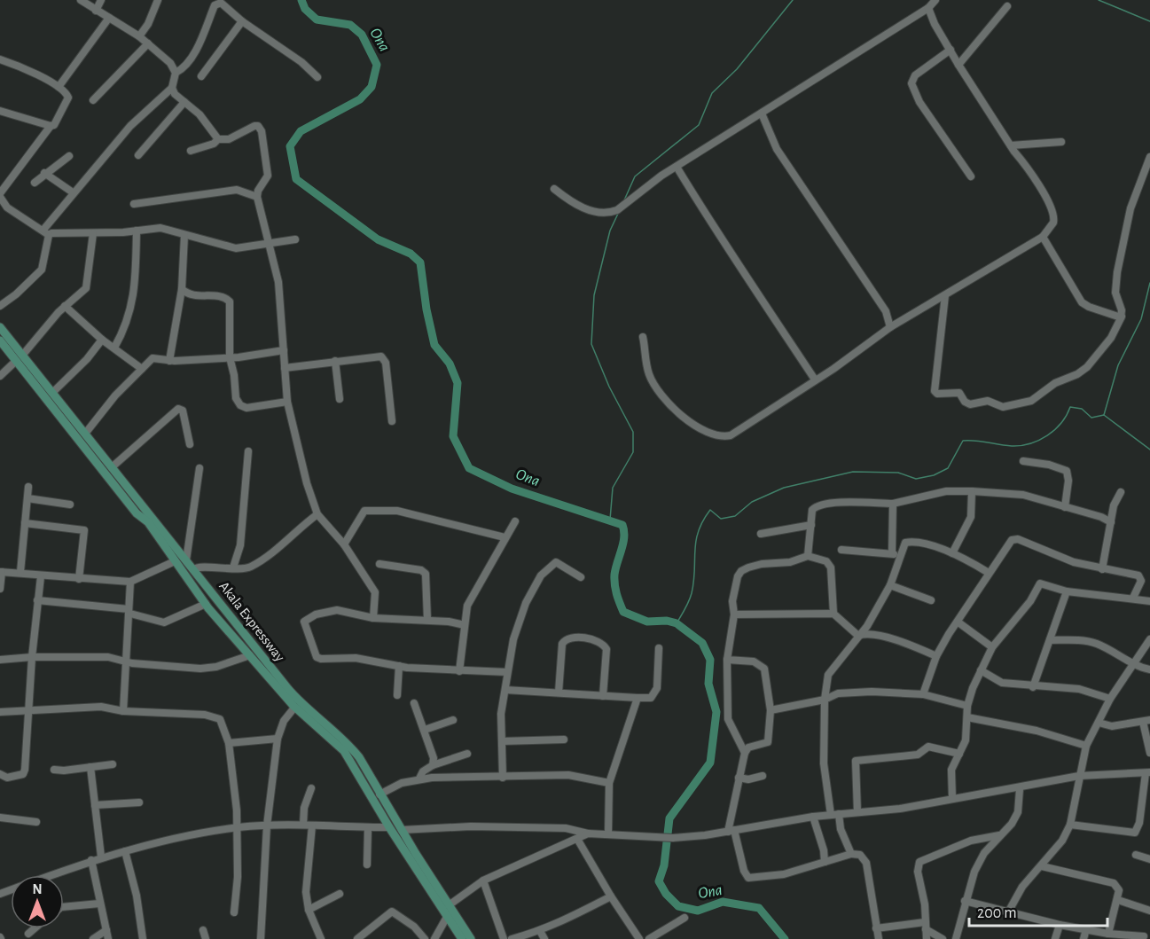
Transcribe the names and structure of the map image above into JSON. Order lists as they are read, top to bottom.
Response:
{
  "streets": {
    "main road": ["Akala Expressway"]
  },
  "water": ["Ona"],
  "scale_bar": "200 m",
  "north": "top"
}
